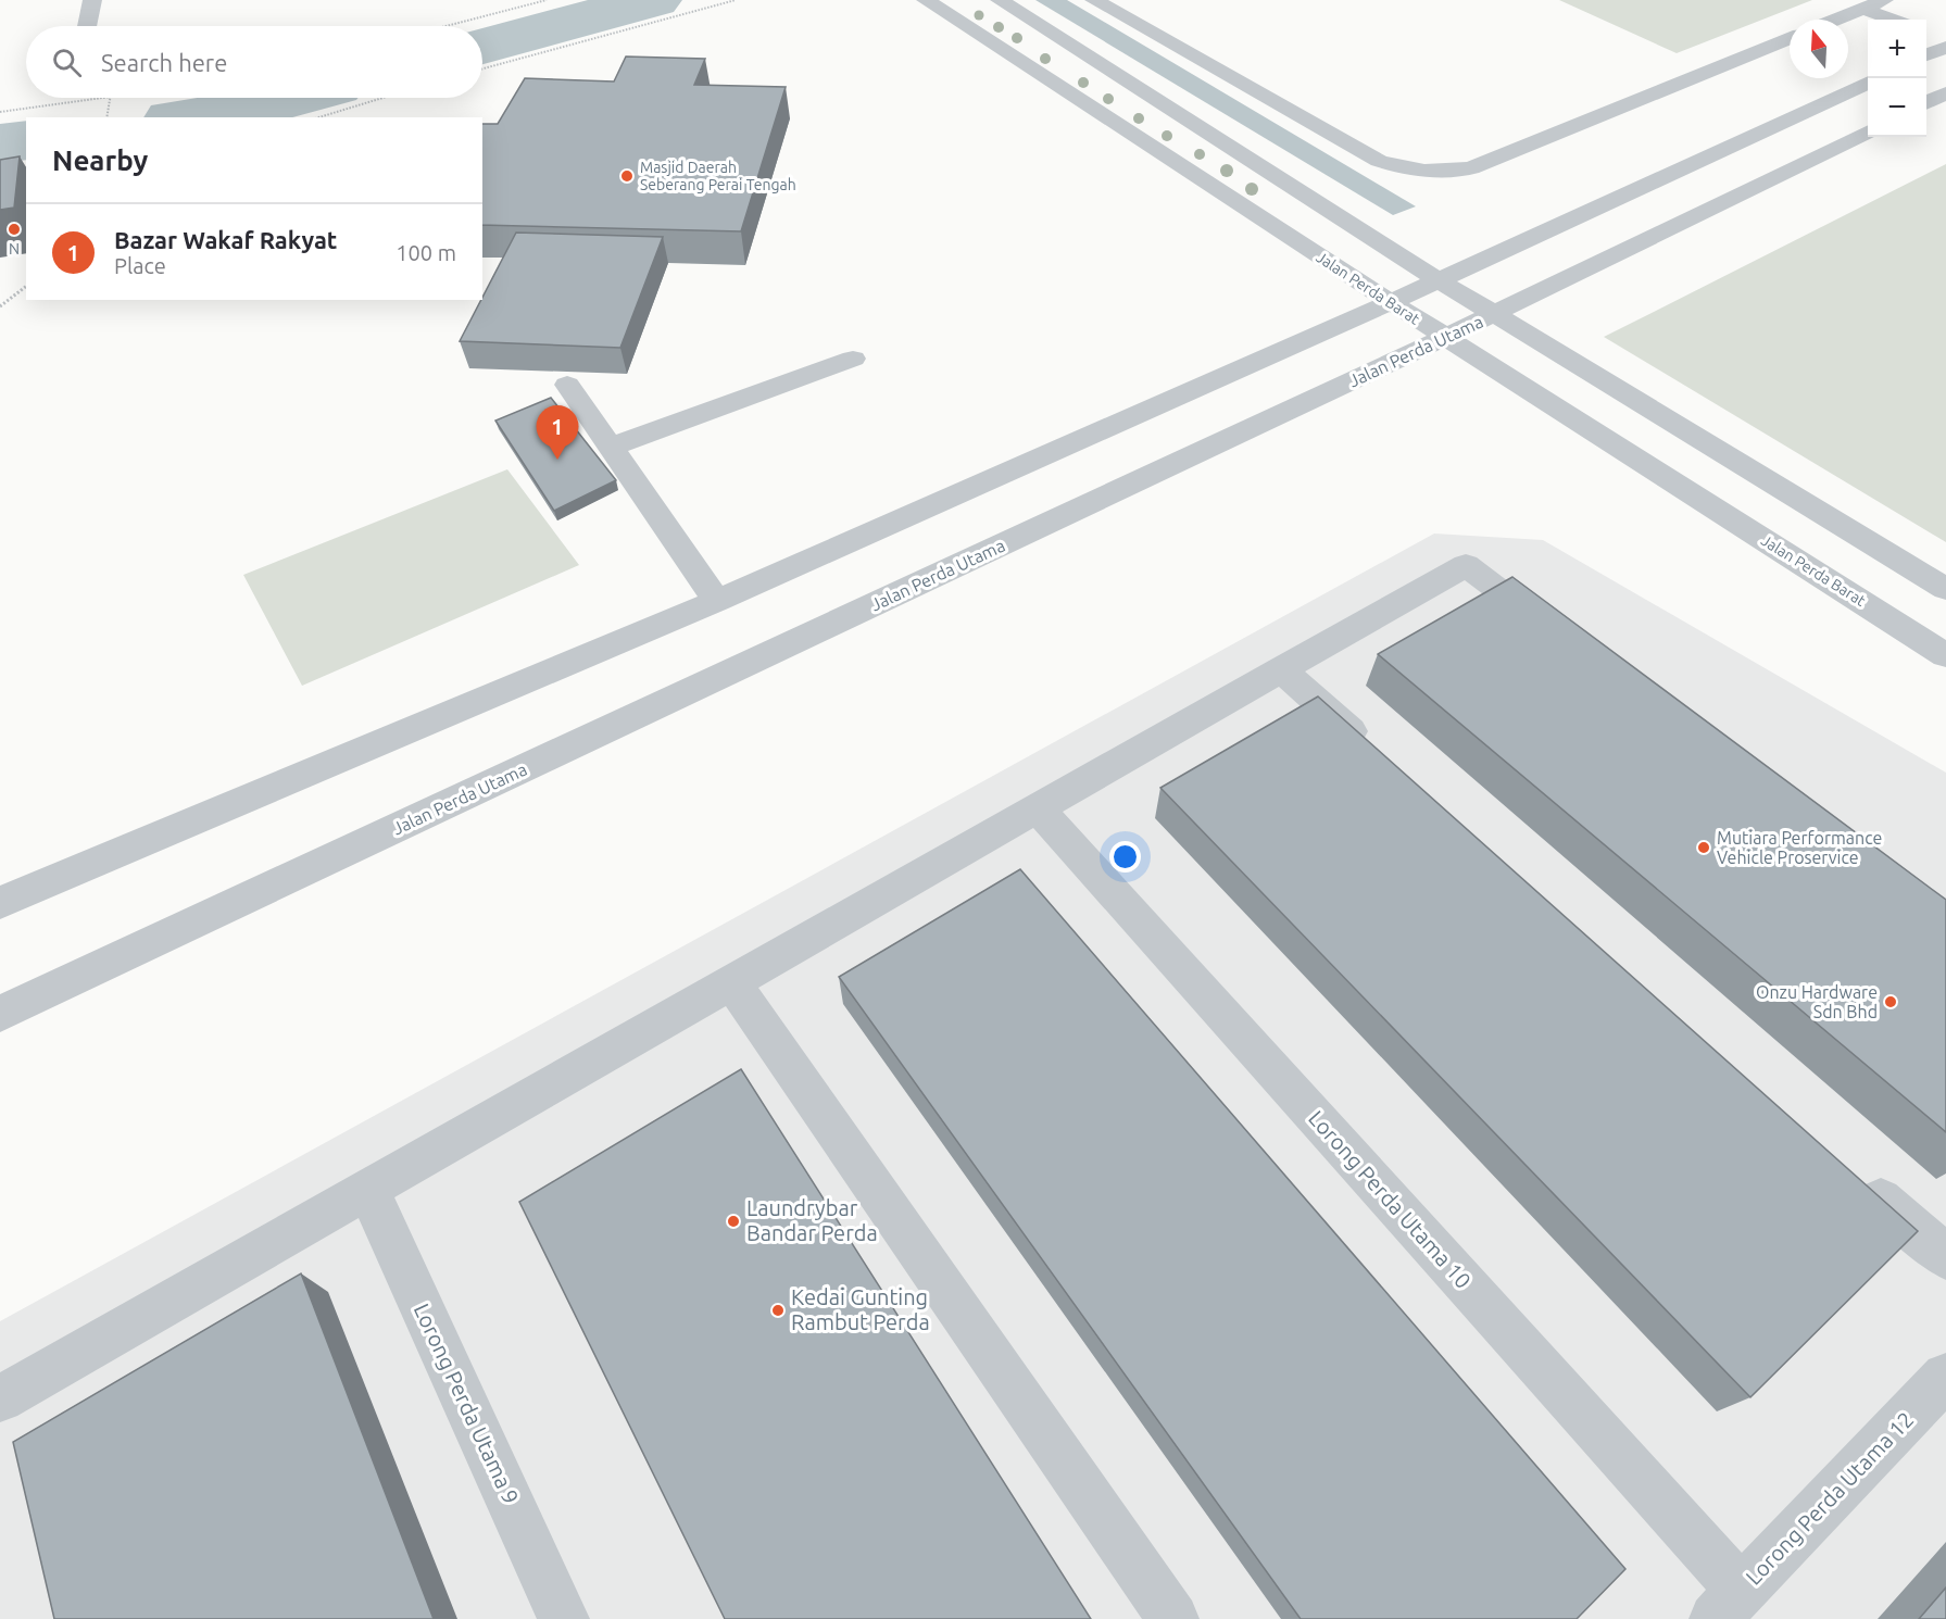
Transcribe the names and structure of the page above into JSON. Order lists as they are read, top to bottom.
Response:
{
  "streets": {
    "street": [
      "Jalan Perda Barat",
      "Jalan Perda Utama",
      "Lorong Perda Utama 10",
      "Lorong Perda Utama 9",
      "Lorong Perda Utama 12"
    ]
  },
  "crossings": [
    ["Jalan Perda Barat", "Jalan Perda Utama"],
    ["Lorong Perda Utama 10", "Lorong Perda Utama 12"]
  ],
  "places": [
    "Masjid Daerah Seberang Perai Tengah",
    "N",
    "Mutiara Performance Vehicle Proservice",
    "Onzu Hardware Sdn Bhd",
    "Laundrybar Bandar Perda",
    "Kedai Gunting Rambut Perda"
  ],
  "north": "top",
  "page": {
    "map_buttons": ["+", "−"],
    "search": "Search here",
    "heading": "Nearby",
    "list": [
      {
        "mark": "1",
        "name": "Bazar Wakaf Rakyat",
        "note": "Place",
        "value": "100 m"
      }
    ],
    "pins": "1"
  }
}
